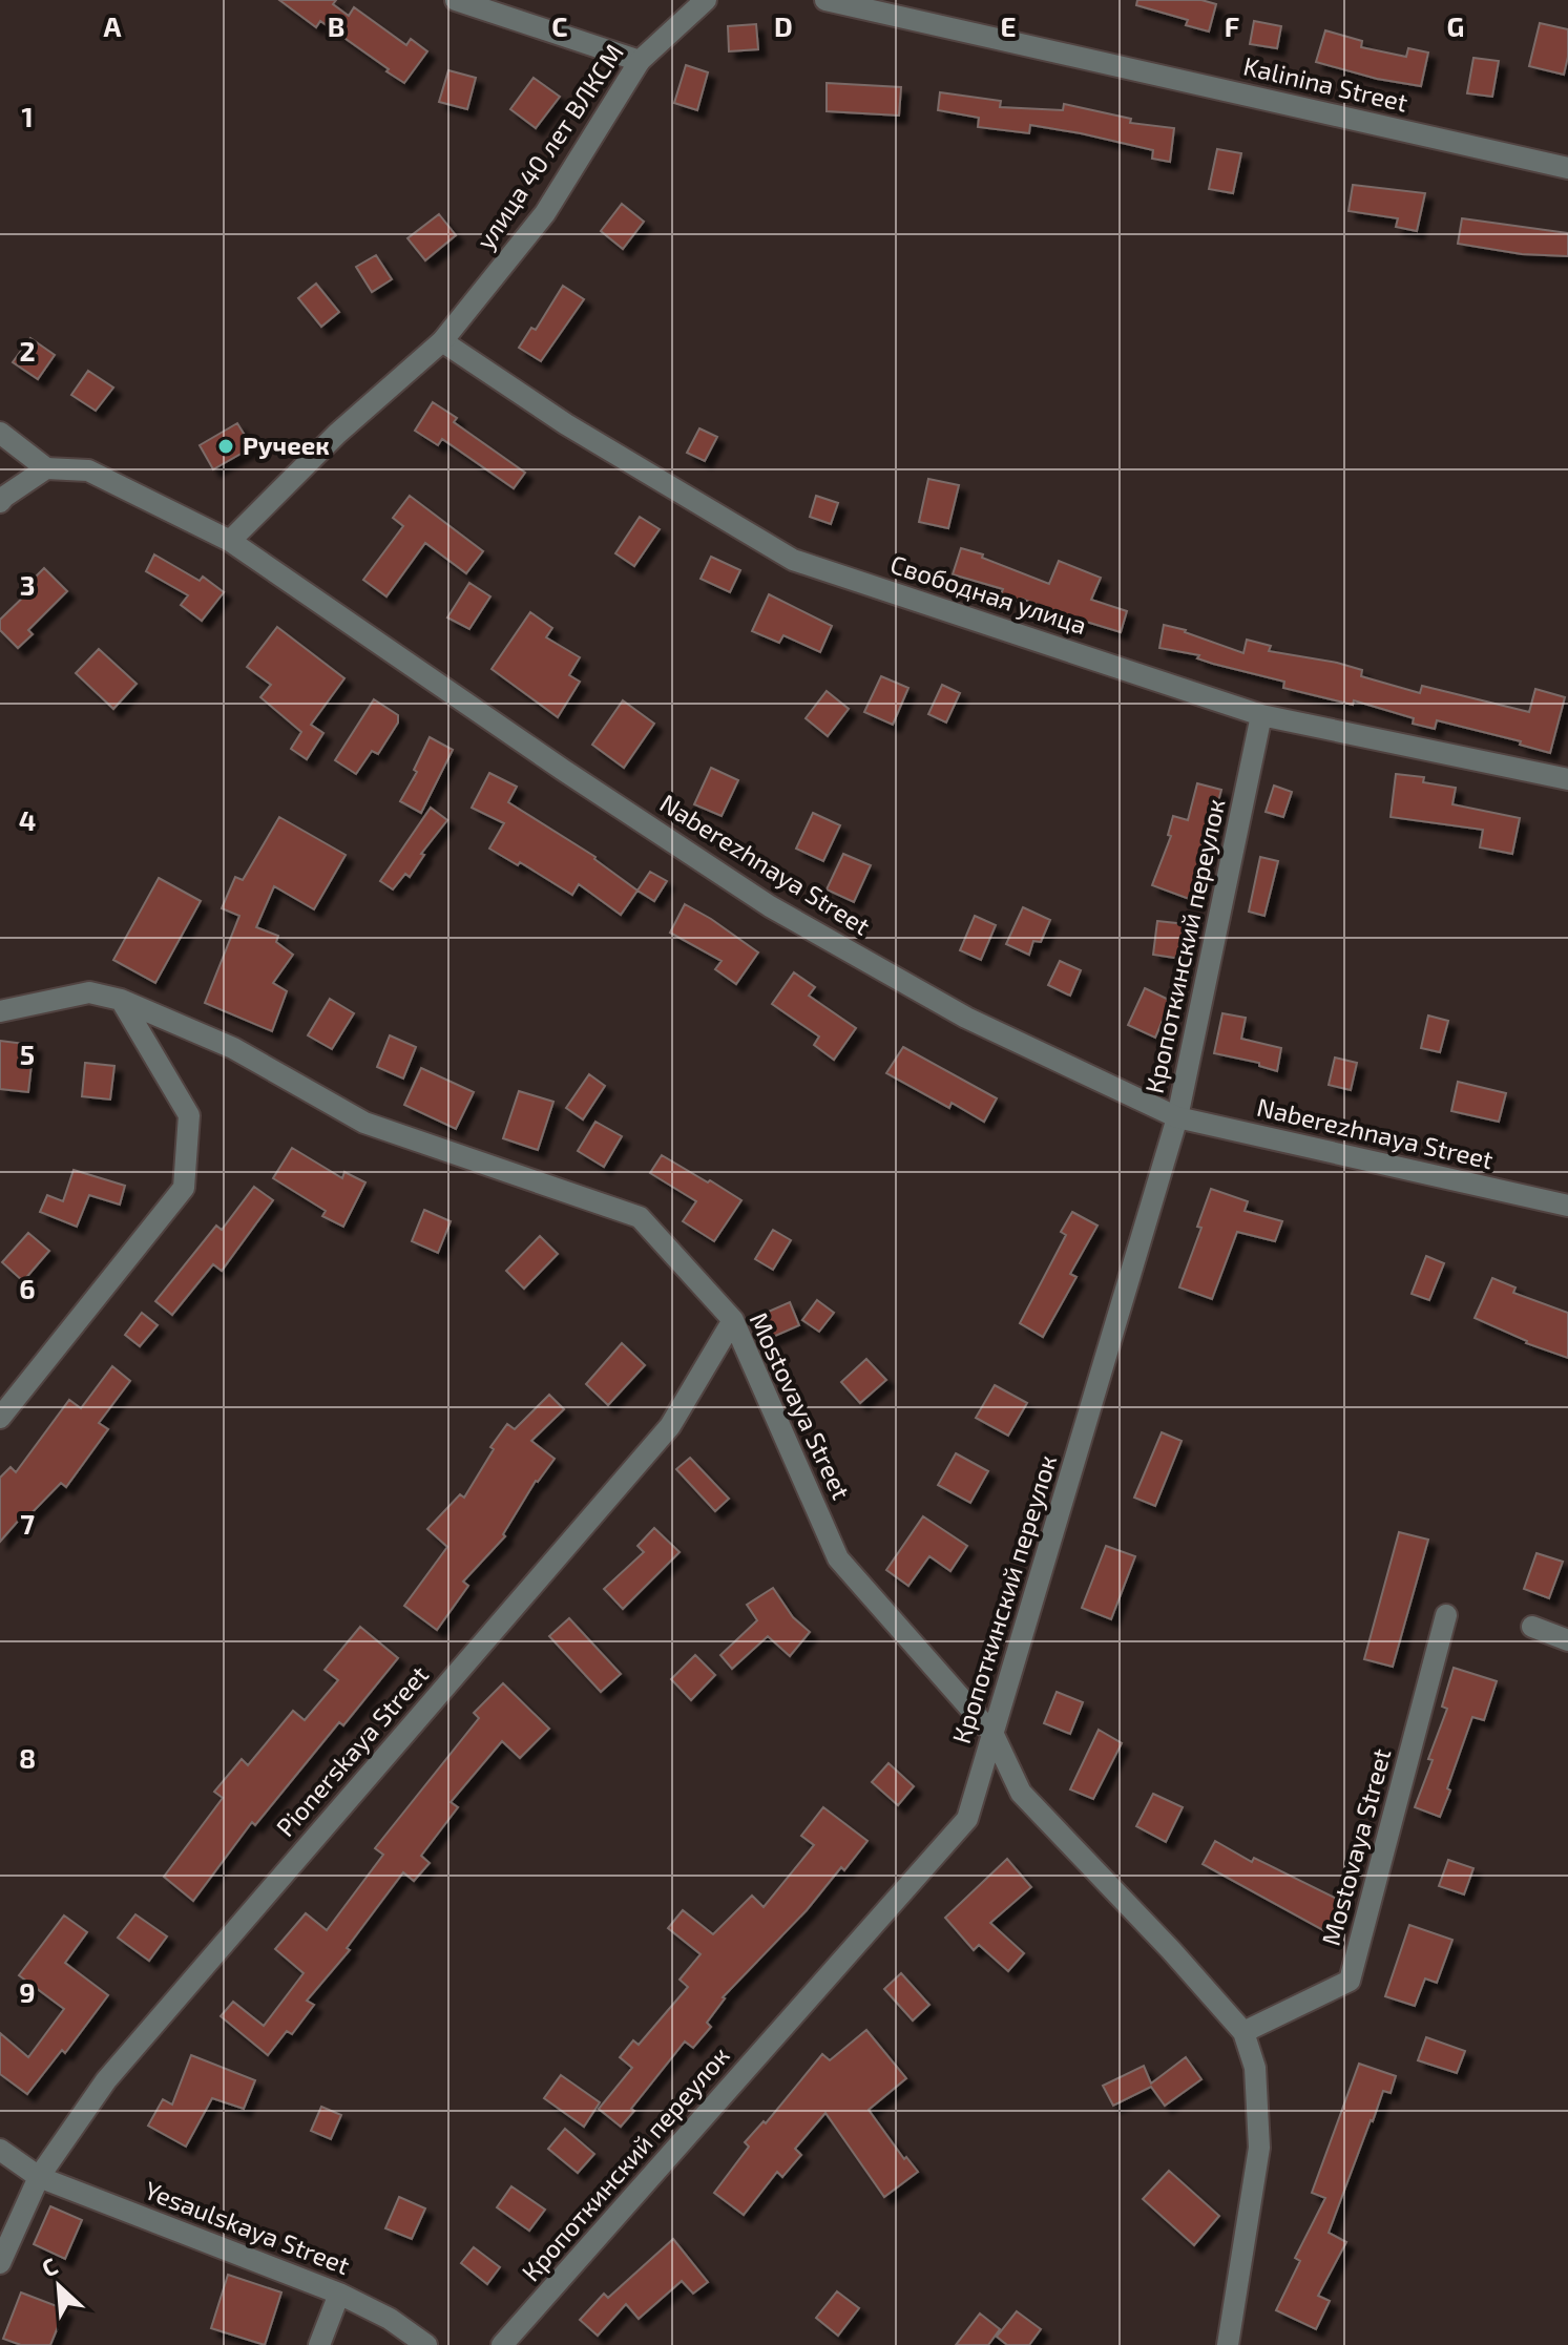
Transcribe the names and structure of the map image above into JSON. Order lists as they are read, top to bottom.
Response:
{
  "streets": {
    "street": [
      "Kalinina Street",
      "улица 40 лет ВЛКСМ",
      "Свободная улица",
      "Naberezhnaya Street",
      "Кропоткинский переулок",
      "Mostovaya Street",
      "Pionerskaya Street",
      "Yesaulskaya Street"
    ]
  },
  "crossings": [
    ["улица 40 лет ВЛКСМ", "Свободная улица"],
    ["улица 40 лет ВЛКСМ", "Naberezhnaya Street"],
    ["Свободная улица", "Кропоткинский переулок"],
    ["Naberezhnaya Street", "Кропоткинский переулок"],
    ["Кропоткинский переулок", "Mostovaya Street"],
    ["Mostovaya Street", "Pionerskaya Street"],
    ["Pionerskaya Street", "Yesaulskaya Street"]
  ],
  "places": ["Ручеек"],
  "north": "top left",
  "grid": {
    "columns": [
      "A",
      "B",
      "C",
      "D",
      "E",
      "F",
      "G"
    ],
    "rows": [
      "1",
      "2",
      "3",
      "4",
      "5",
      "6",
      "7",
      "8",
      "9"
    ]
  }
}
